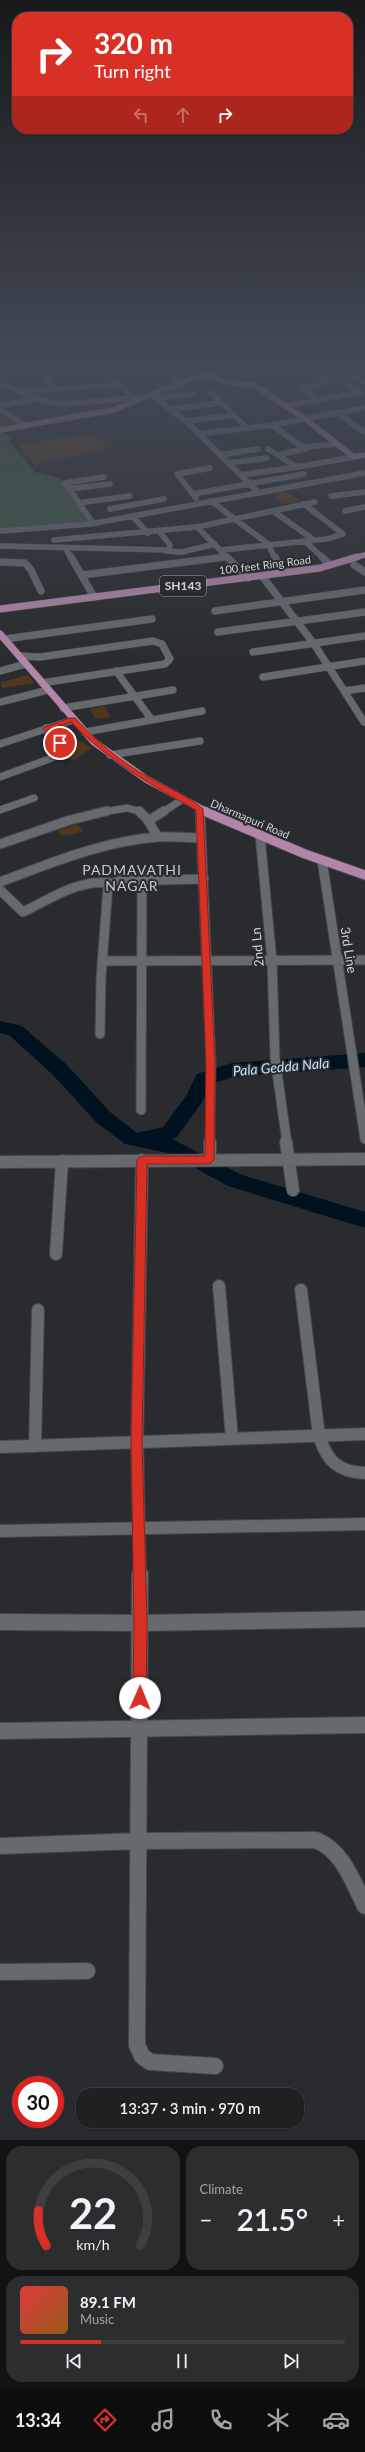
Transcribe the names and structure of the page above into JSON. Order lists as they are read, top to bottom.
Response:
{
  "streets": {
    "main road": ["100 feet Ring Road", "SH143", "Dharmapuri Road"],
    "street": ["2nd Ln", "3rd Line"]
  },
  "crossings": [
    ["Dharmapuri Road", "2nd Ln"],
    ["Dharmapuri Road", "3rd Line"]
  ],
  "districts": ["PADMAVATHI NAGAR"],
  "water": ["Pala Gedda Nala"],
  "page": {
    "turn": ["320 m", "Turn right"],
    "limit": "30",
    "trip": "13:37 · 3 min · 970 m",
    "tile": "Climate",
    "heat": ["−", "21.5°", "+"],
    "song": ["89.1 FM", "Music"],
    "tabs": "13:34",
    "gauge": ["22", "km/h"]
  }
}
